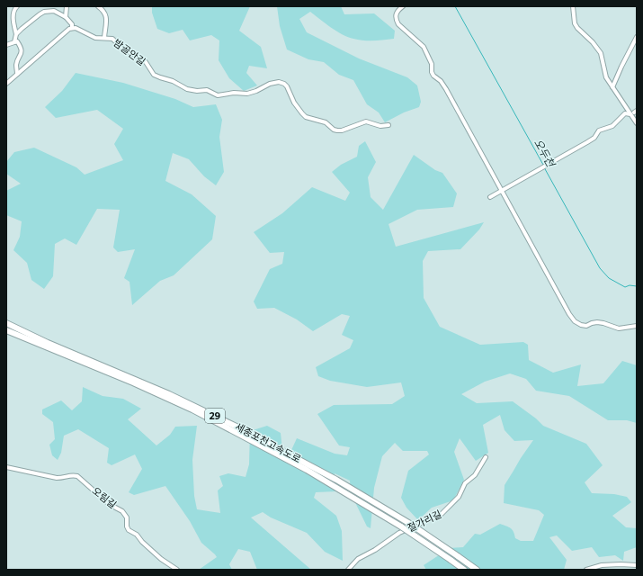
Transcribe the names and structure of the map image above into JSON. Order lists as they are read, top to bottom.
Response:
{
  "streets": {
    "highway": ["29", "세종포천고속도로"],
    "street": ["밤골안길", "오림길", "절가리길"]
  },
  "water": ["오두천"]
}
